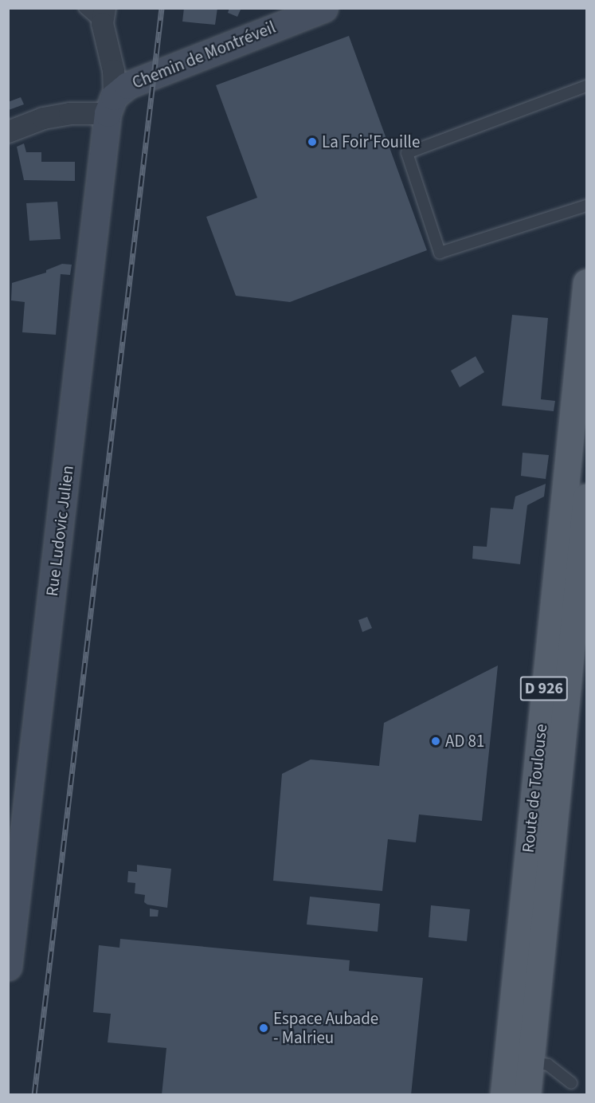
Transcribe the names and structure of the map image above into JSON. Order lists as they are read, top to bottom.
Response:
{
  "streets": {
    "main road": [
      "Chemin de Montréveil",
      "Rue Ludovic Julien",
      "D 926",
      "Route de Toulouse"
    ]
  },
  "crossings": [
    ["Chemin de Montréveil", "Rue Ludovic Julien"],
    ["D 926", "Route de Toulouse"]
  ],
  "places": ["La Foir'Fouille", "AD 81", "Espace Aubade - Malrieu"]
}
